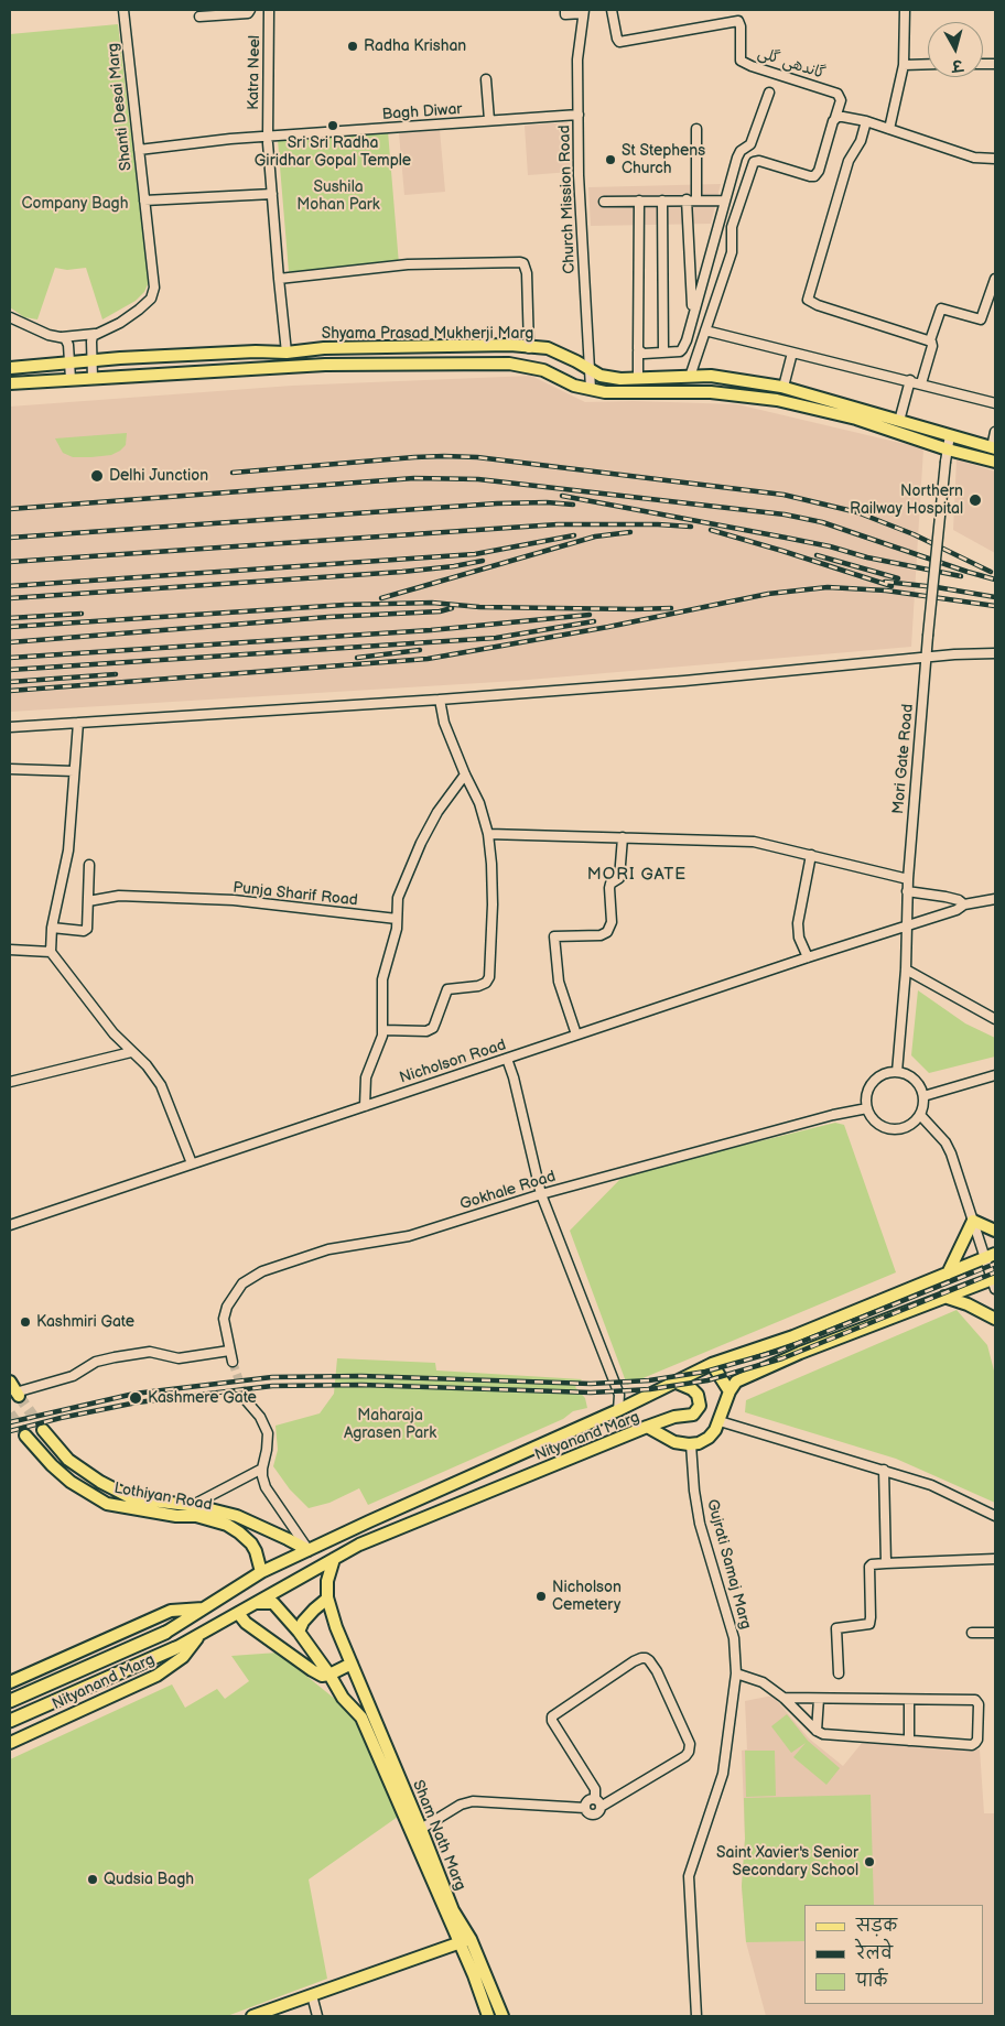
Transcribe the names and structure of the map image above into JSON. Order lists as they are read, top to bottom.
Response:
{
  "streets": {
    "main road": [
      "Shyama Prasad Mukherji Marg",
      "Nityanand Marg",
      "Lothiyan Road",
      "Sham Nath Marg"
    ],
    "street": [
      "گاندھی گلی",
      "Katra Neel",
      "Shanti Desai Marg",
      "Bagh Diwar",
      "Church Mission Road",
      "Mori Gate Road",
      "Punja Sharif Road",
      "Nicholson Road",
      "Gokhale Road",
      "Gujrati Samaj Marg"
    ]
  },
  "crossings": [
    ["Katra Neel", "Bagh Diwar"],
    ["Katra Neel", "Shyama Prasad Mukherji Marg"],
    ["Shanti Desai Marg", "Bagh Diwar"],
    ["Bagh Diwar", "Church Mission Road"],
    ["Church Mission Road", "Shyama Prasad Mukherji Marg"],
    ["Shyama Prasad Mukherji Marg", "Mori Gate Road"],
    ["Mori Gate Road", "Nicholson Road"],
    ["Mori Gate Road", "Gokhale Road"],
    ["Nityanand Marg", "Lothiyan Road"],
    ["Nityanand Marg", "Gujrati Samaj Marg"],
    ["Nityanand Marg", "Sham Nath Marg"]
  ],
  "districts": ["MORI GATE"],
  "parks": ["Sushila Mohan Park", "Company Bagh", "Maharaja Agrasen Park"],
  "places": [
    "Radha Krishan",
    "Sri Sri Radha Giridhar Gopal Temple",
    "St Stephens Church",
    "Delhi Junction",
    "Northern Railway Hospital",
    "Kashmiri Gate",
    "Kashmere Gate",
    "Nicholson Cemetery",
    "Saint Xavier's Senior Secondary School",
    "Qudsia Bagh"
  ],
  "legend": ["सड़क", "रेलवे", "पार्क"],
  "north": "bottom"
}
